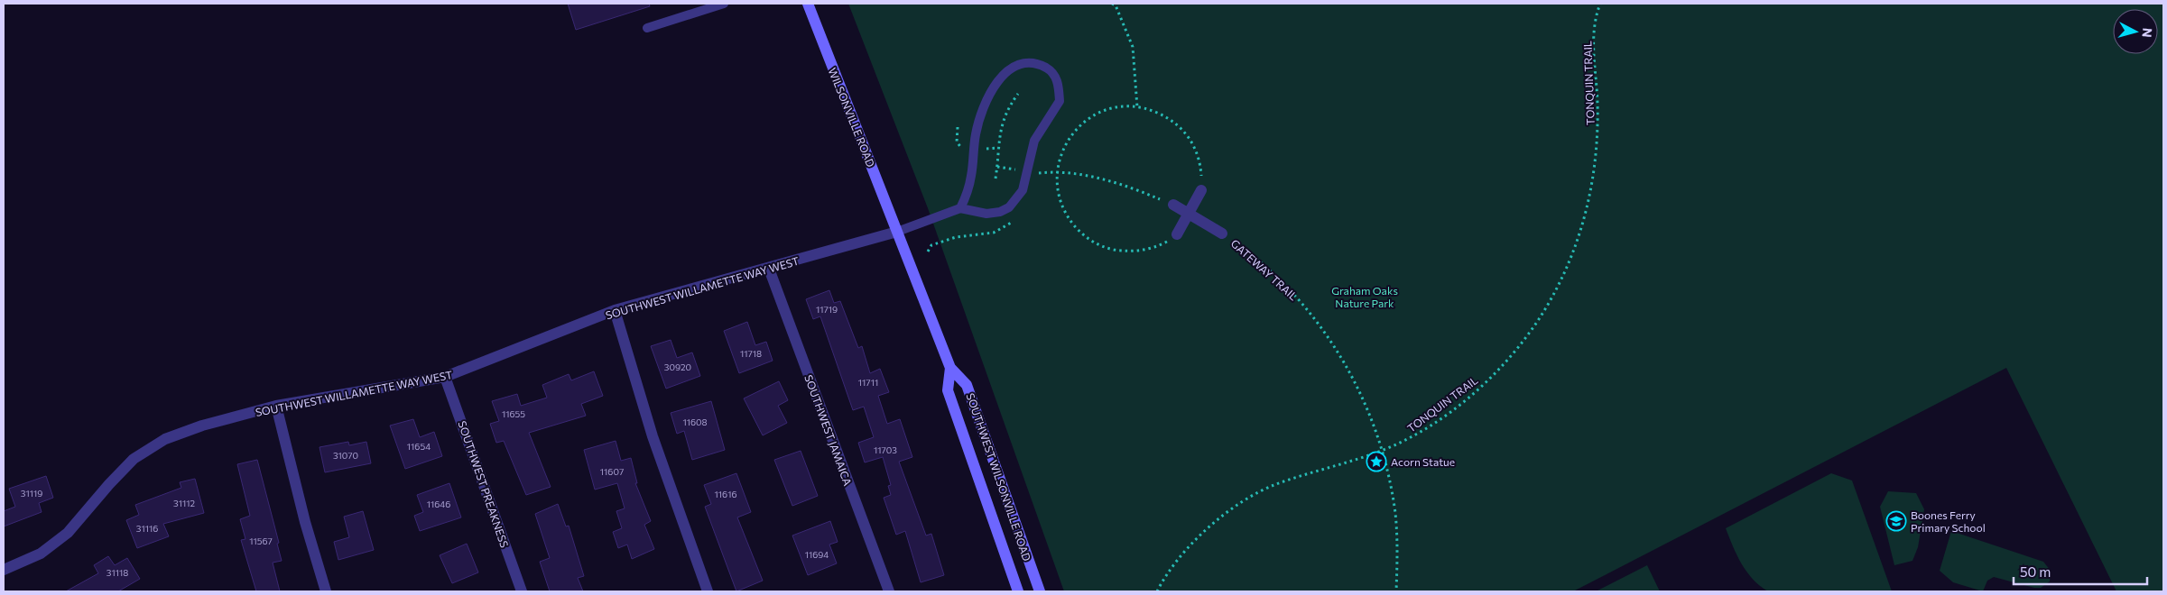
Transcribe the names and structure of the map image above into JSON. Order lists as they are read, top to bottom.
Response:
{
  "streets": {
    "main road": ["WILSONVILLE ROAD", "SOUTHWEST WILSONVILLE ROAD"],
    "street": [
      "GATEWAY TRAIL",
      "SOUTHWEST WILLAMETTE WAY WEST",
      "SOUTHWEST JAMAICA",
      "SOUTHWEST PREAKNESS"
    ],
    "path": ["TONQUIN TRAIL"]
  },
  "crossings": [
    ["TONQUIN TRAIL", "GATEWAY TRAIL"],
    ["WILSONVILLE ROAD", "SOUTHWEST WILLAMETTE WAY WEST"],
    ["WILSONVILLE ROAD", "SOUTHWEST WILSONVILLE ROAD"],
    ["SOUTHWEST WILLAMETTE WAY WEST", "SOUTHWEST JAMAICA"],
    ["SOUTHWEST WILLAMETTE WAY WEST", "SOUTHWEST WILSONVILLE ROAD"],
    ["SOUTHWEST WILLAMETTE WAY WEST", "SOUTHWEST PREAKNESS"]
  ],
  "parks": ["Graham Oaks Nature Park"],
  "places": {
    "place": ["Acorn Statue"],
    "school or university": ["Boones Ferry Primary School"]
  },
  "house_numbers": [
    "11719",
    "11718",
    "30920",
    "11711",
    "11655",
    "11608",
    "11654",
    "11703",
    "31070",
    "11607",
    "31119",
    "11616",
    "31112",
    "11646",
    "31116",
    "11567",
    "11694",
    "31118"
  ],
  "scale_bar": "50 m",
  "north": "right"
}
